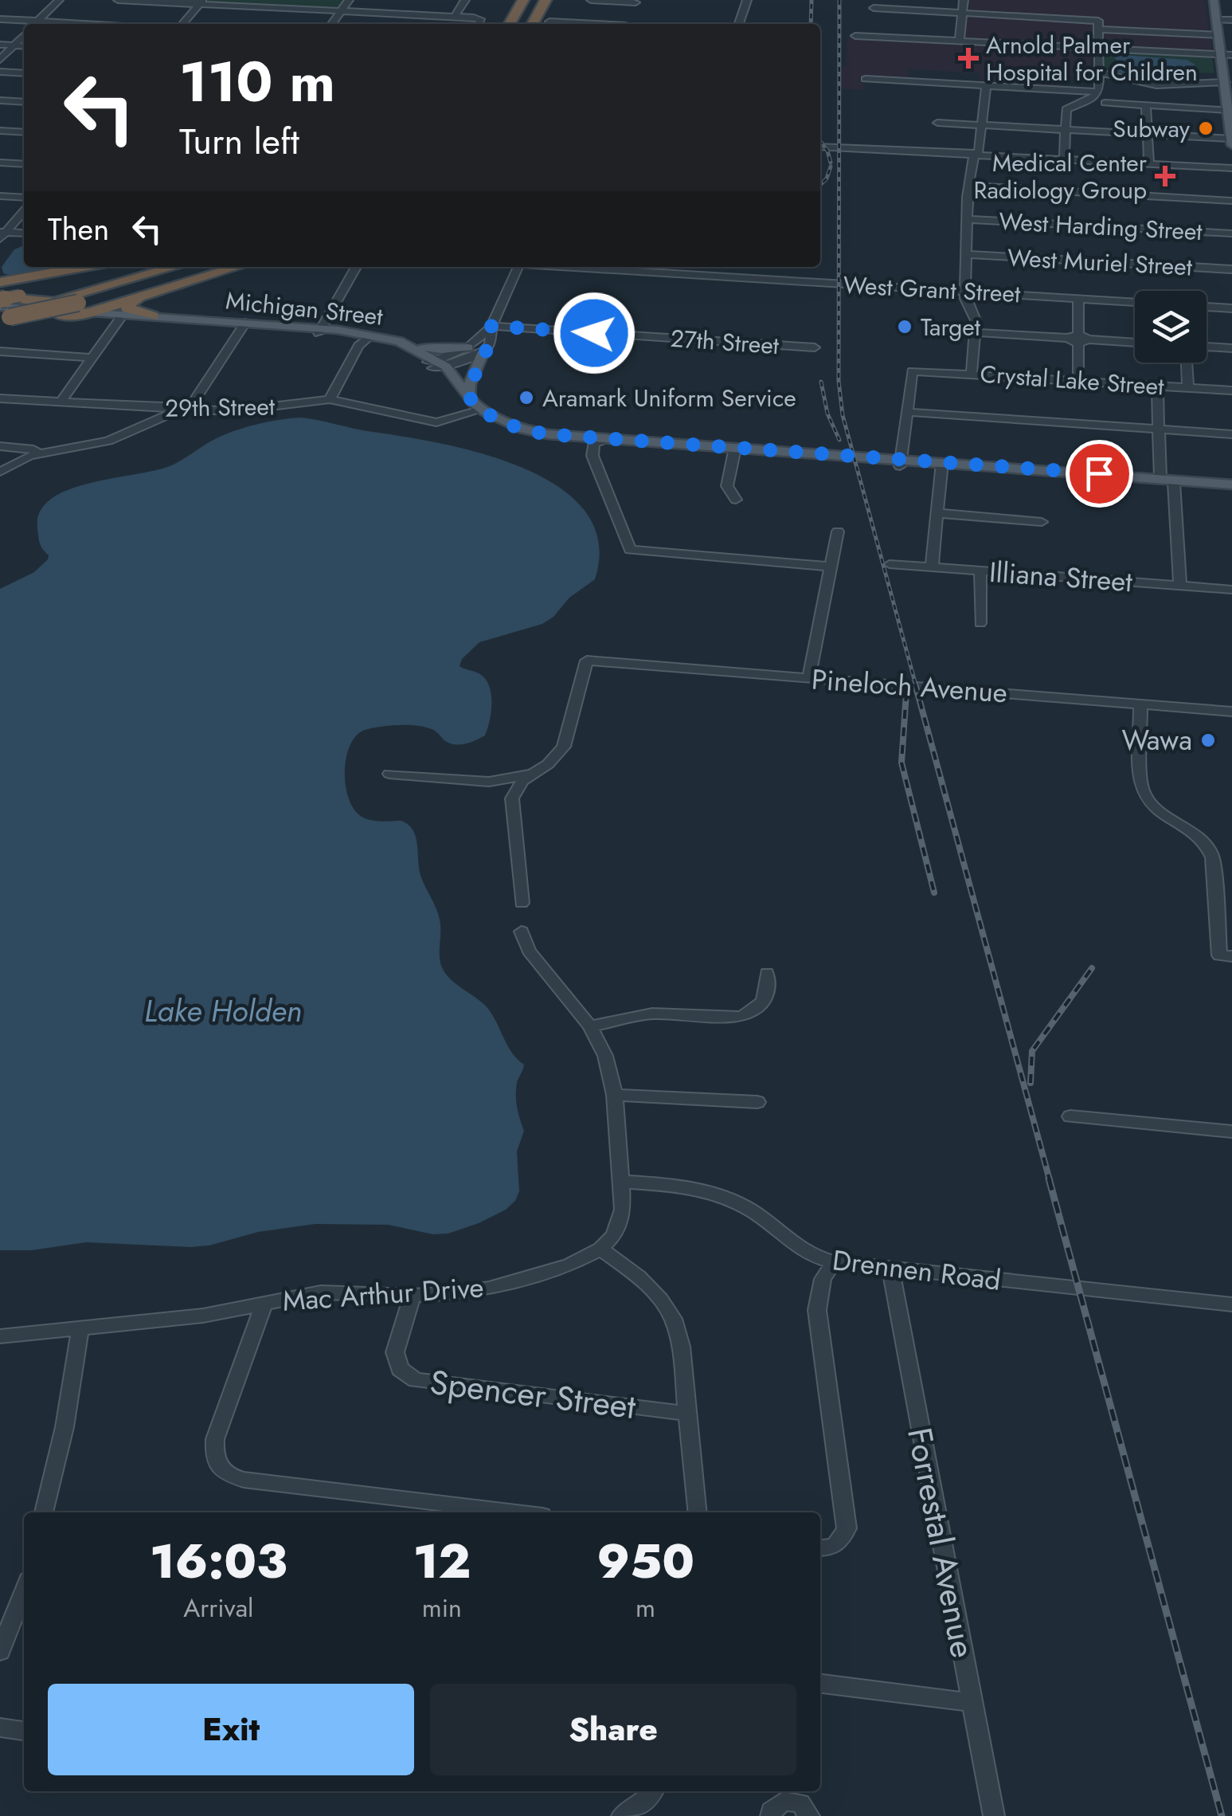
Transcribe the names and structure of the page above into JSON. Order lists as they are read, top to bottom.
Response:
{
  "streets": {
    "main road": ["Michigan Street"],
    "street": [
      "West Harding Street",
      "West Muriel Street",
      "West Grant Street",
      "27th Street",
      "Crystal Lake Street",
      "29th Street",
      "Illiana Street",
      "Pineloch Avenue",
      "Drennen Road",
      "Mac Arthur Drive",
      "Spencer Street",
      "Forrestal Avenue"
    ]
  },
  "crossings": [
    ["Michigan Street", "29th Street"],
    ["Drennen Road", "Forrestal Avenue"],
    ["Mac Arthur Drive", "Spencer Street"]
  ],
  "water": ["Lake Holden"],
  "places": {
    "health": ["Arnold Palmer Hospital for Children", "Medical Center Radiology Group"],
    "other": [
      "Subway",
      "Target",
      "Aramark Uniform Service",
      "Wawa"
    ]
  },
  "page": {
    "turn": ["110 m", "Turn left"],
    "then": "Then",
    "eta": [
      "16:03",
      "Arrival",
      "12",
      "min",
      "950",
      "m"
    ],
    "buttons": ["Exit", "Share"]
  }
}
